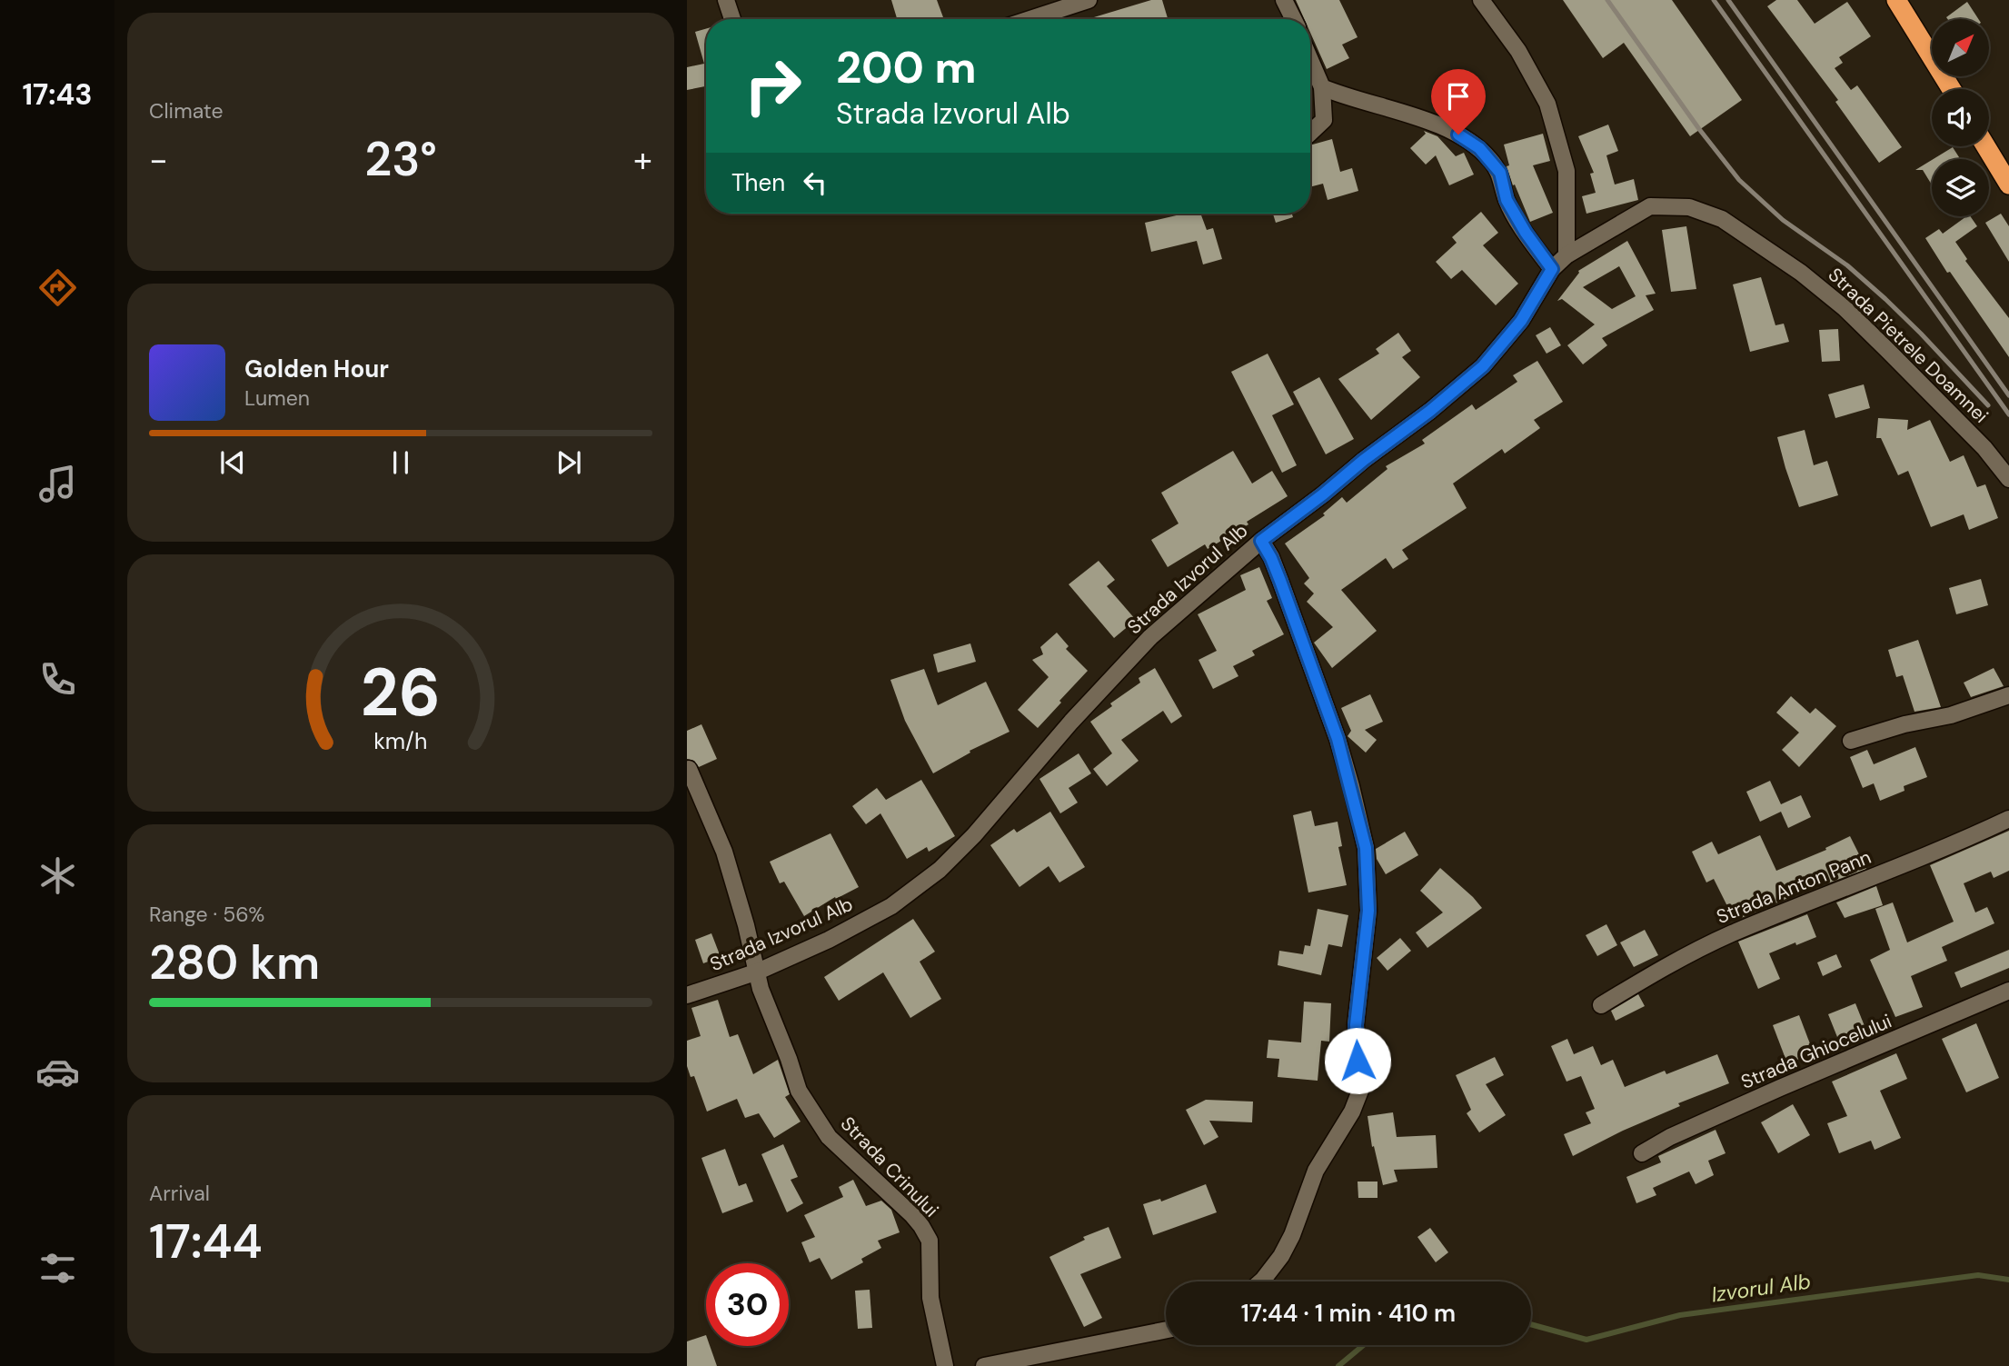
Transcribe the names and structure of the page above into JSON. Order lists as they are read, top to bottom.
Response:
{
  "streets": {
    "street": [
      "Strada Pietrele Doamnei",
      "Strada Izvorul Alb",
      "Strada Anton Pann",
      "Strada Ghiocelului",
      "Strada Crinului"
    ]
  },
  "crossings": [
    ["Strada Pietrele Doamnei", "Strada Izvorul Alb"],
    ["Strada Izvorul Alb", "Strada Crinului"]
  ],
  "water": ["Izvorul Alb"],
  "north": "top right",
  "page": {
    "tabs": "17:43",
    "tile": [
      "Climate",
      ["Range · 56%", "280 km"],
      ["Arrival", "17:44"]
    ],
    "turn": ["200 m", "Strada Izvorul Alb"],
    "heat": ["−", "23°", "+"],
    "then": "Then",
    "song": ["Golden Hour", "Lumen"],
    "limit": "30",
    "trip": "17:44 · 1 min · 410 m",
    "gauge": ["26", "km/h"]
  }
}
